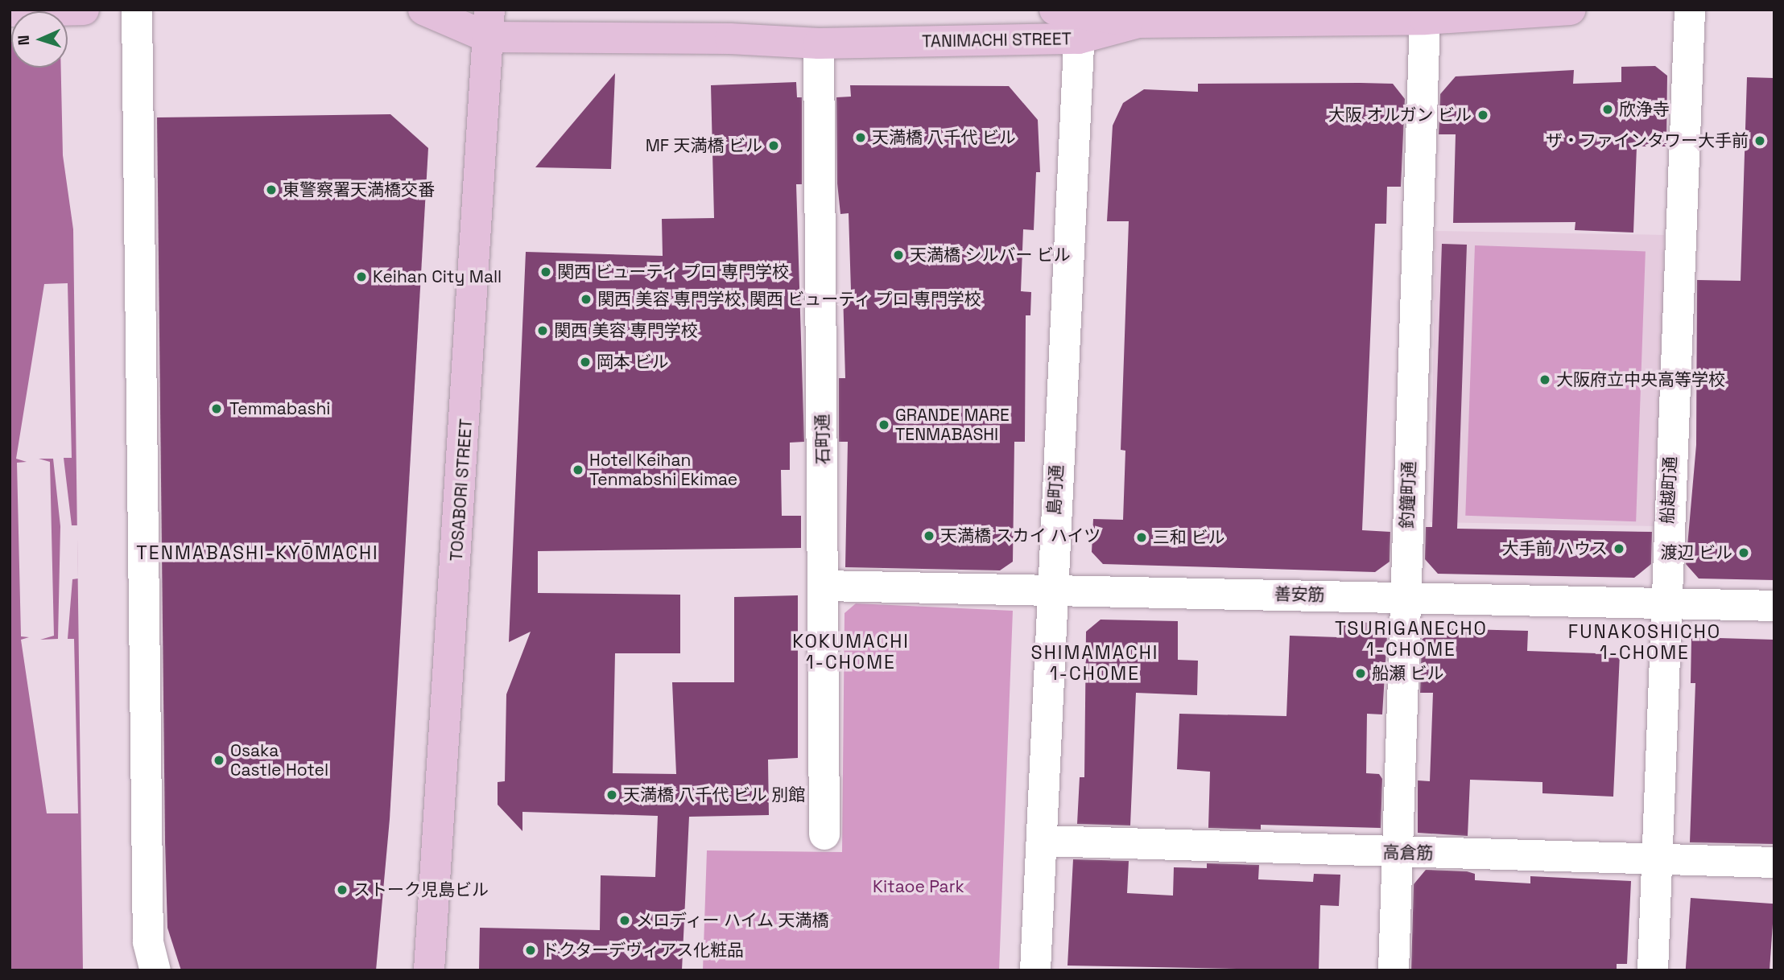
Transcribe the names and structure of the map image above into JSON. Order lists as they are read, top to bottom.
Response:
{
  "streets": {
    "main road": ["TANIMACHI STREET", "TOSABORI STREET"],
    "street": [
      "石町通",
      "島町通",
      "船越町通",
      "釣鐘町通",
      "善安筋",
      "高倉筋"
    ]
  },
  "crossings": [
    ["TANIMACHI STREET", "石町通"],
    ["TANIMACHI STREET", "TOSABORI STREET"],
    ["TANIMACHI STREET", "島町通"],
    ["TANIMACHI STREET", "釣鐘町通"],
    ["石町通", "善安筋"],
    ["島町通", "善安筋"],
    ["島町通", "高倉筋"],
    ["船越町通", "善安筋"],
    ["船越町通", "高倉筋"],
    ["釣鐘町通", "善安筋"],
    ["釣鐘町通", "高倉筋"]
  ],
  "districts": [
    "TENMABASHI-KYŌMACHI",
    "TSURIGANECHO 1-CHOME",
    "FUNAKOSHICHO 1-CHOME",
    "KOKUMACHI 1-CHOME",
    "SHIMAMACHI 1-CHOME"
  ],
  "parks": ["Kitaoe Park"],
  "places": [
    "欣浄寺",
    "大阪 オルガン ビル",
    "天満橋 八千代 ビル",
    "ザ・ファインタワー大手前",
    "MF 天満橋 ビル",
    "東警察署天満橋交番",
    "天満橋 シルバー ビル",
    "関西 ビューティ プロ 専門学校",
    "Keihan City Mall",
    "関西 美容 専門学校, 関西 ビューティ プロ 専門学校",
    "関西 美容 専門学校",
    "岡本 ビル",
    "大阪府立中央高等学校",
    "Temmabashi",
    "GRANDE MARE TENMABASHI",
    "Hotel Keihan Tenmabshi Ekimae",
    "天満橋 スカイ ハイツ",
    "三和 ビル",
    "大手前 ハウス",
    "渡辺 ビル",
    "船瀬 ビル",
    "Osaka Castle Hotel",
    "天満橋 八千代 ビル 別館",
    "ストーク児島ビル",
    "メロディー ハイム 天満橋",
    "ドクターデヴィアス化粧品"
  ],
  "north": "left"
}
